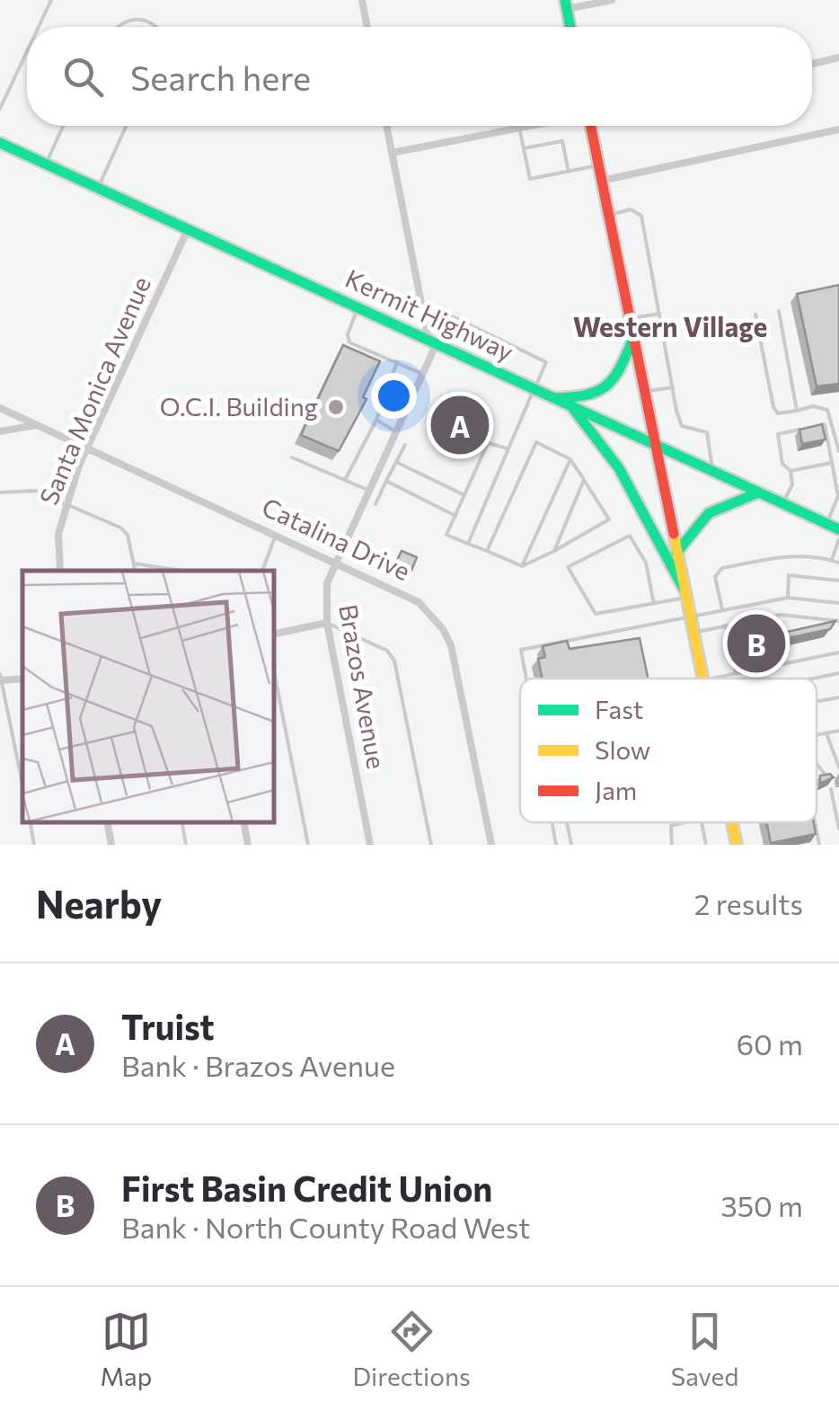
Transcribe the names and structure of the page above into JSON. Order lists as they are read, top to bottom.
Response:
{
  "streets": {
    "main road": ["Kermit Highway"],
    "street": ["Santa Monica Avenue", "Catalina Drive", "Brazos Avenue"]
  },
  "crossings": [
    ["Kermit Highway", "Santa Monica Avenue"],
    ["Kermit Highway", "Brazos Avenue"],
    ["Santa Monica Avenue", "Catalina Drive"],
    ["Catalina Drive", "Brazos Avenue"]
  ],
  "districts": ["Western Village"],
  "places": ["O.C.I. Building"],
  "legend": ["Fast", "Slow", "Jam"],
  "page": {
    "search": "Search here",
    "pins": ["A", "B"],
    "heading": ["Nearby", "2 results"],
    "list": [
      {
        "mark": "A",
        "name": "Truist",
        "note": "Bank · Brazos Avenue",
        "value": "60 m"
      },
      {
        "mark": "B",
        "name": "First Basin Credit Union",
        "note": "Bank · North County Road West",
        "value": "350 m"
      }
    ],
    "nav": ["Map", "Directions", "Saved"]
  }
}
